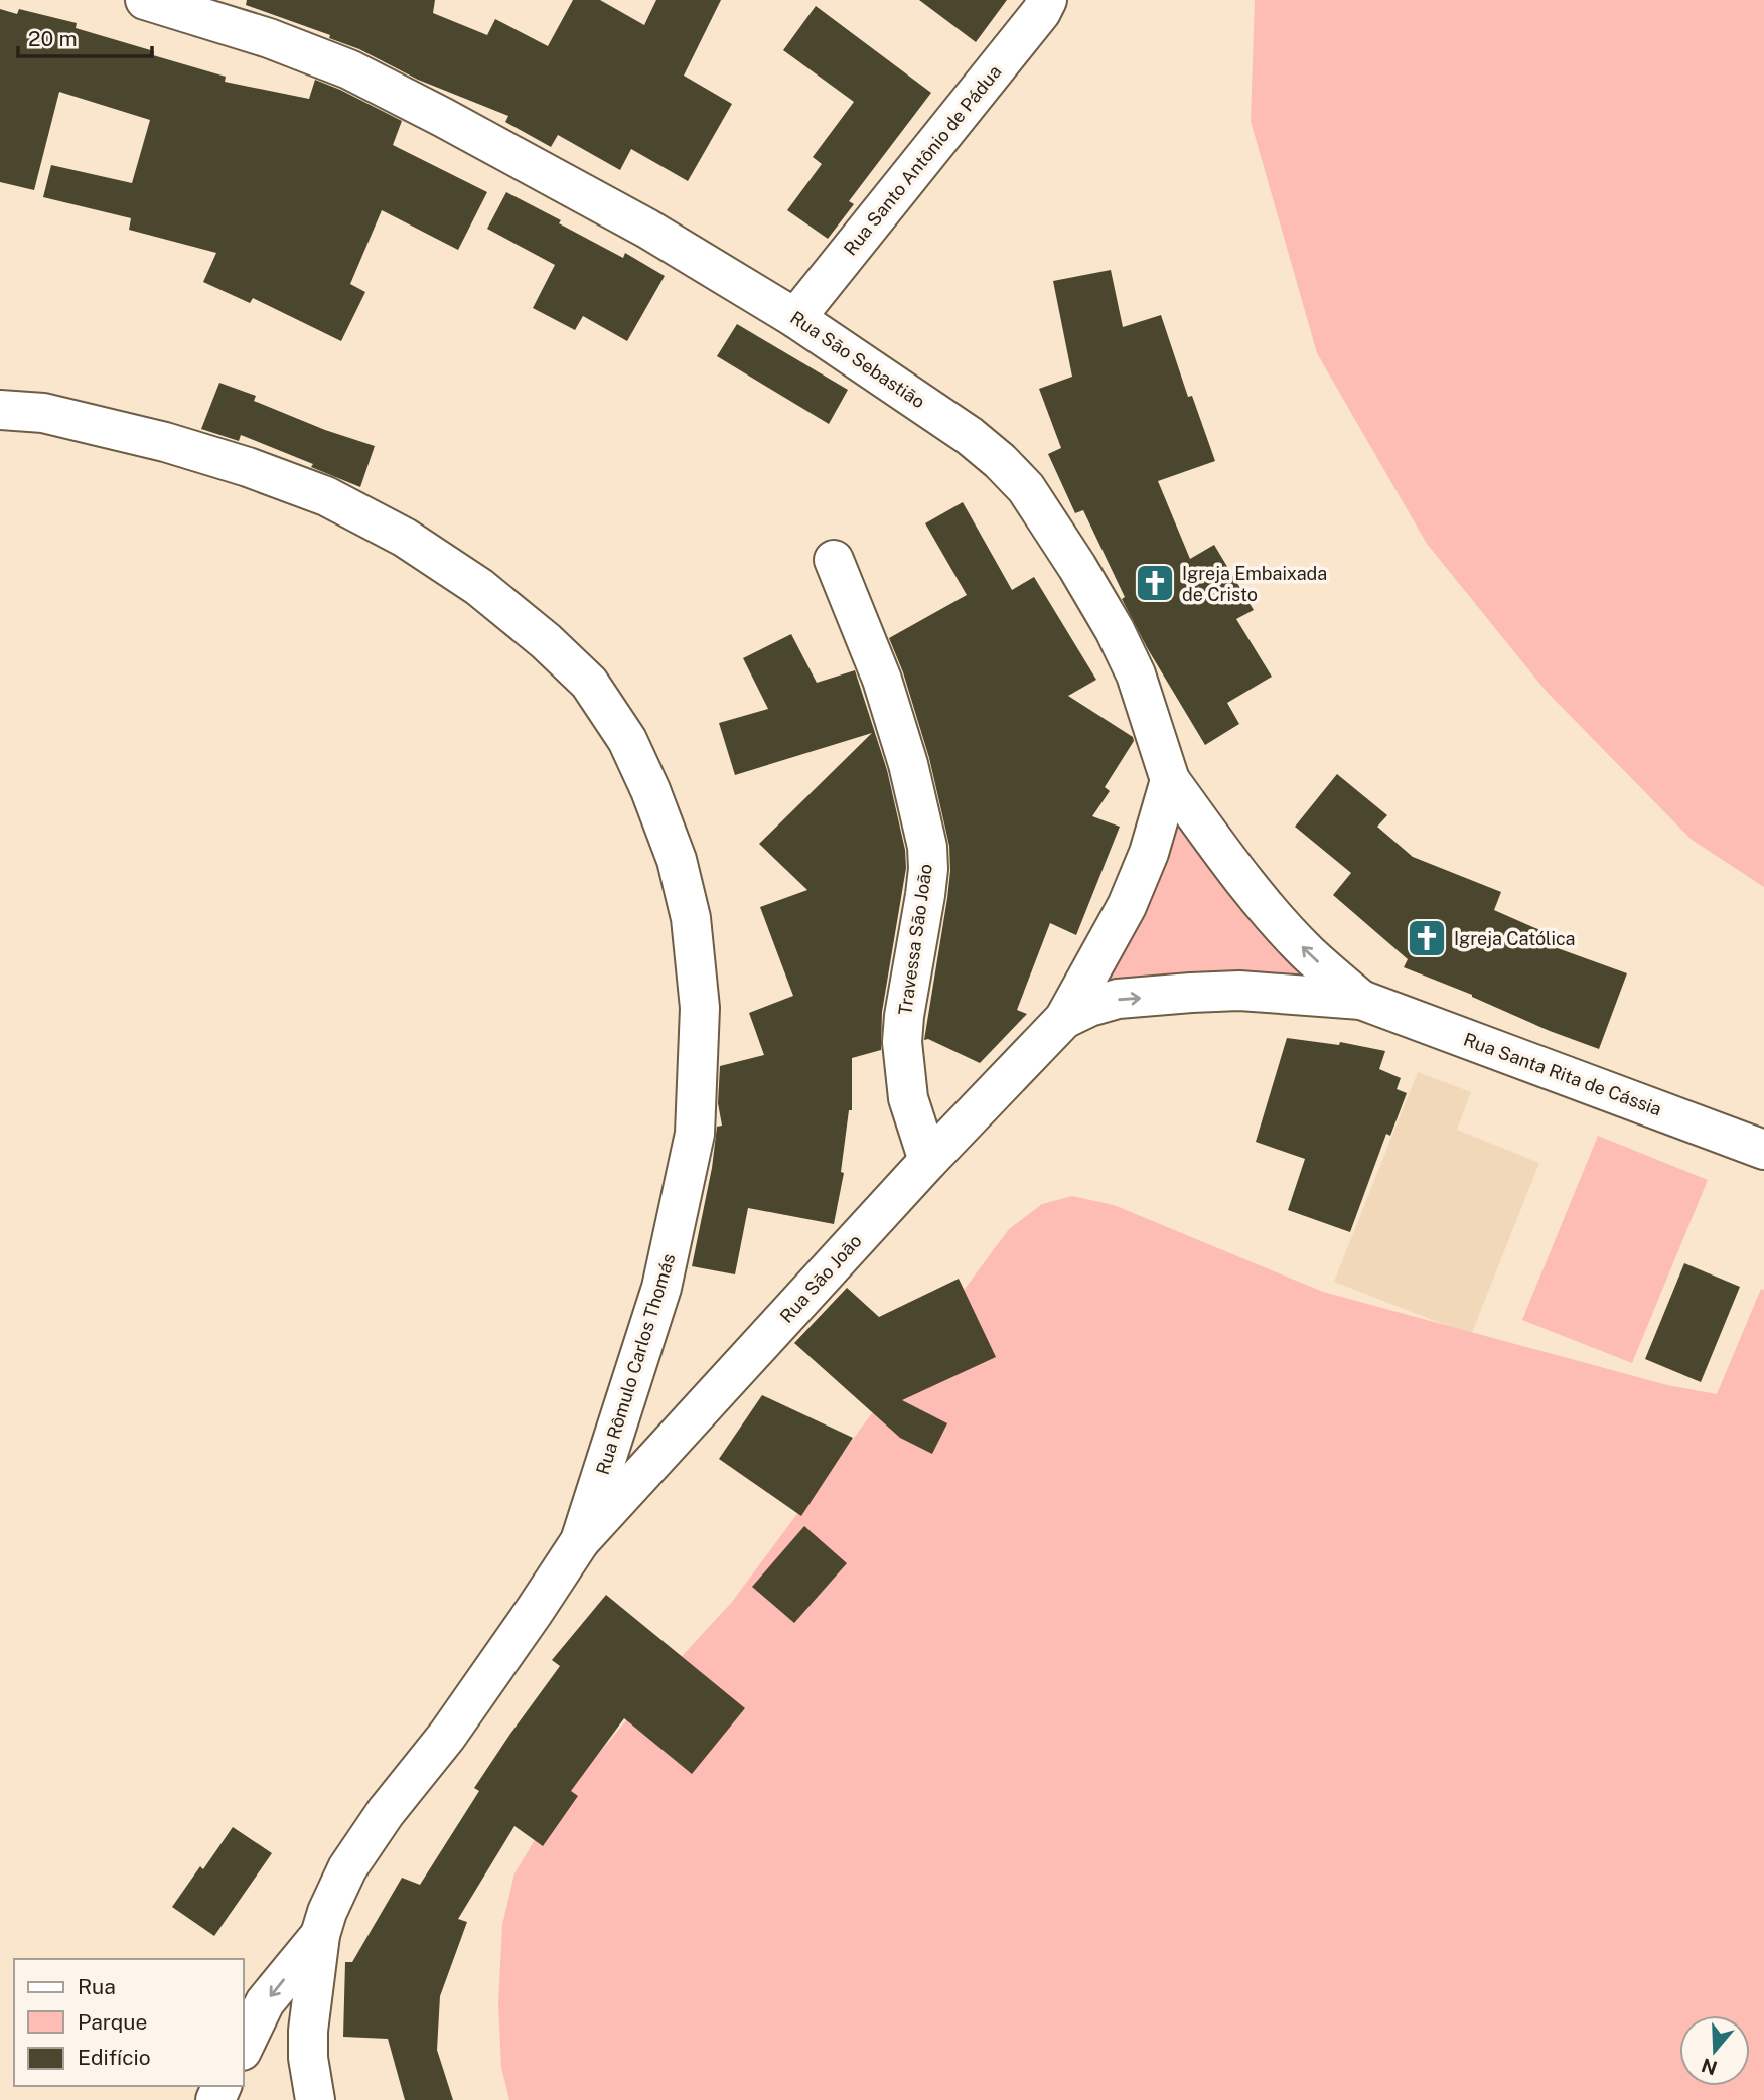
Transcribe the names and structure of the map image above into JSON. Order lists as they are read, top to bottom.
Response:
{
  "streets": {
    "street": [
      "Rua Santo Antônio de Pádua",
      "Rua São Sebastião",
      "Travessa São João",
      "Rua Santa Rita de Cássia",
      "Rua São João",
      "Rua Rômulo Carlos Thomás"
    ]
  },
  "crossings": [
    ["Rua Santo Antônio de Pádua", "Rua São Sebastião"],
    ["Rua São Sebastião", "Rua Santa Rita de Cássia"],
    ["Travessa São João", "Rua São João"],
    ["Rua Santa Rita de Cássia", "Rua São João"],
    ["Rua São João", "Rua Rômulo Carlos Thomás"]
  ],
  "places": {
    "church": ["Igreja Embaixada de Cristo", "Igreja Católica"]
  },
  "legend": ["Rua", "Parque", "Edifício"],
  "scale_bar": "20 m",
  "north": "bottom"
}
